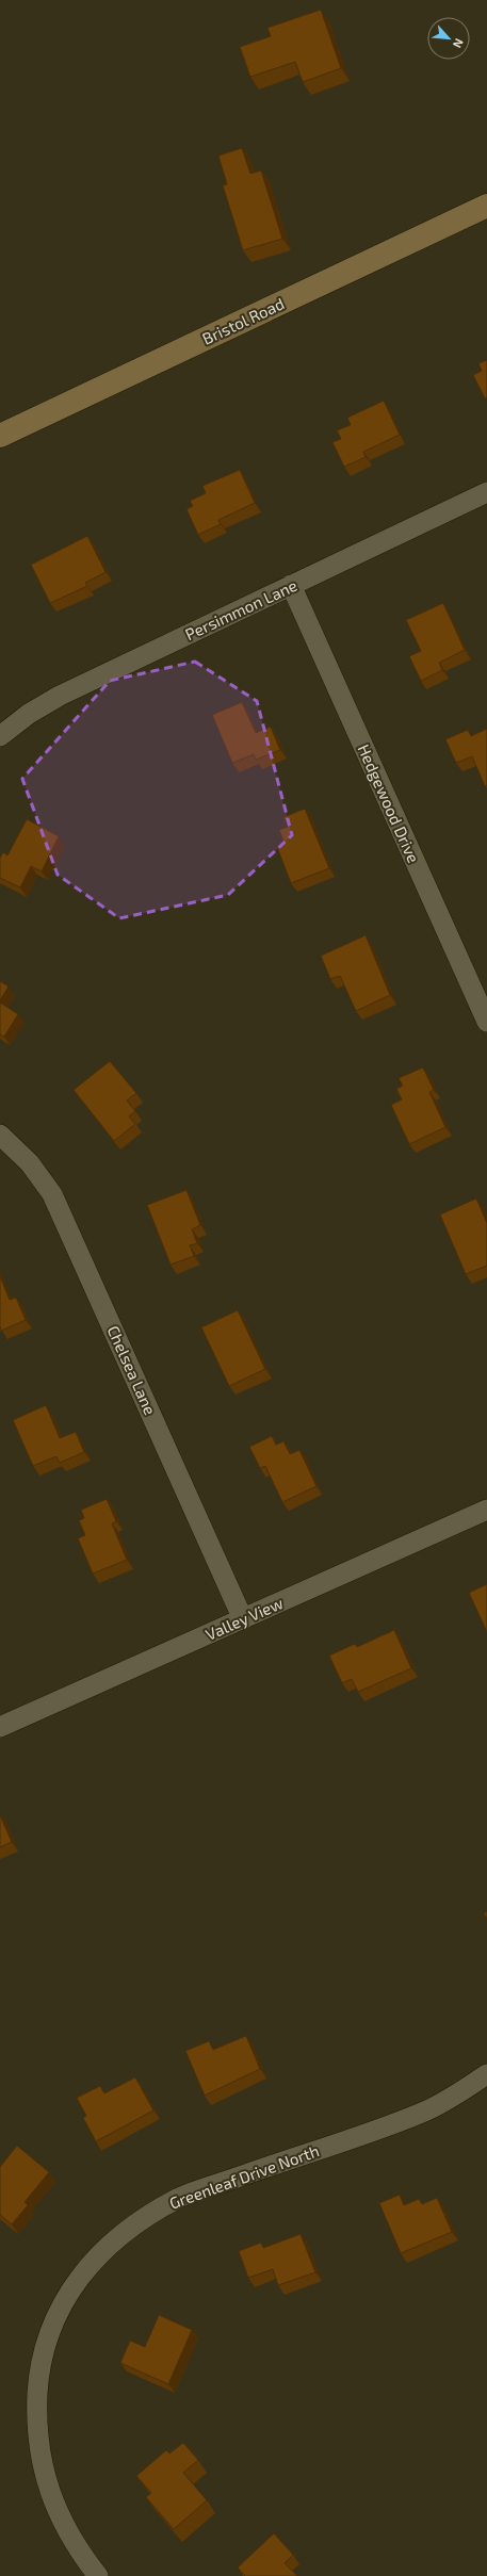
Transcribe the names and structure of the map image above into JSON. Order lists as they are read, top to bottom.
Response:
{
  "streets": {
    "main road": ["Bristol Road"],
    "street": [
      "Persimmon Lane",
      "Hedgewood Drive",
      "Chelsea Lane",
      "Valley View",
      "Greenleaf Drive North"
    ]
  },
  "crossings": [
    ["Persimmon Lane", "Hedgewood Drive"],
    ["Chelsea Lane", "Valley View"]
  ],
  "north": "bottom right"
}
